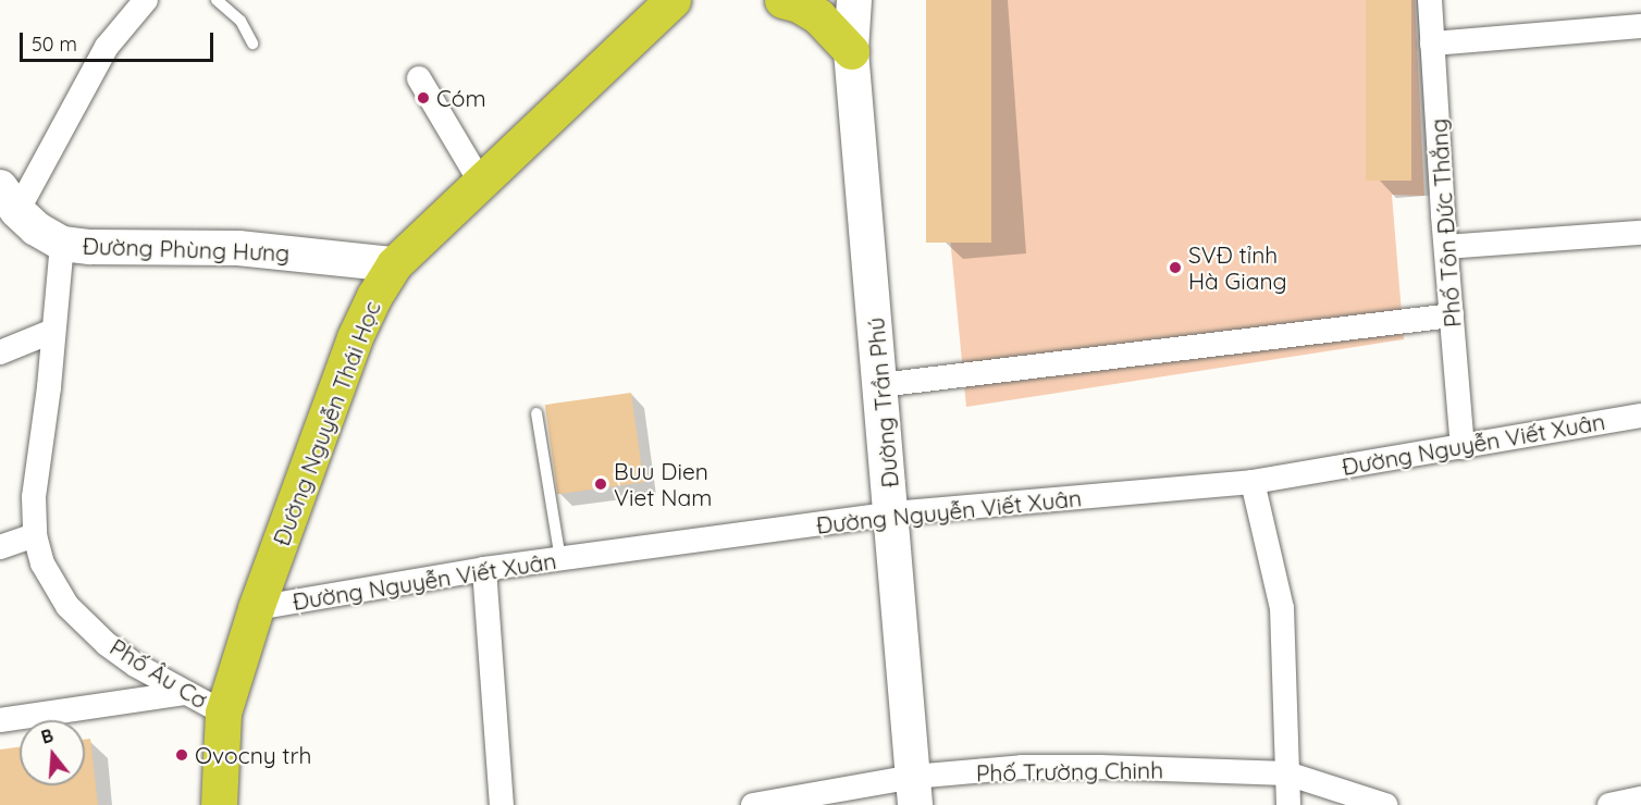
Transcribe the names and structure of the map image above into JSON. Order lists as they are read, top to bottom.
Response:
{
  "streets": {
    "highway": ["Đường Nguyễn Thái Học"],
    "main road": ["Đường Phùng Hưng", "Đường Trần Phú"],
    "street": [
      "Phố Tôn Đức Thắng",
      "Đường Nguyễn Viết Xuân",
      "Phố Âu Cơ",
      "Phố Trường Chinh"
    ]
  },
  "crossings": [
    ["Phố Tôn Đức Thắng", "Đường Nguyễn Viết Xuân"],
    ["Đường Phùng Hưng", "Đường Nguyễn Thái Học"],
    ["Đường Phùng Hưng", "Phố Âu Cơ"],
    ["Đường Trần Phú", "Đường Nguyễn Viết Xuân"],
    ["Đường Trần Phú", "Phố Trường Chinh"],
    ["Đường Nguyễn Thái Học", "Đường Nguyễn Viết Xuân"],
    ["Đường Nguyễn Thái Học", "Phố Âu Cơ"]
  ],
  "places": [
    "Cóm",
    "SVĐ tỉnh Hà Giang",
    "Buu Dien Viet Nam",
    "Ovocny trh"
  ],
  "scale_bar": "50 m",
  "north": "top"
}
